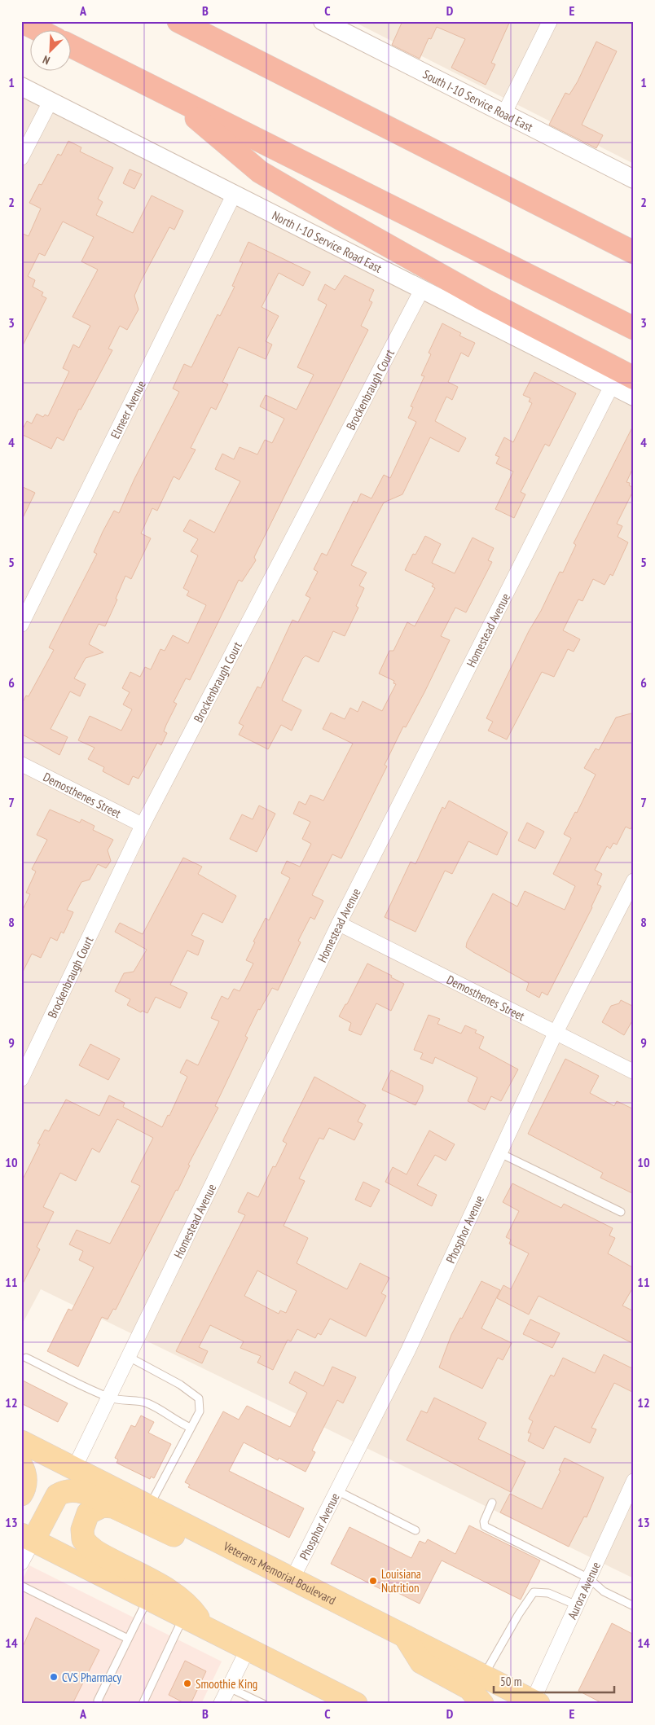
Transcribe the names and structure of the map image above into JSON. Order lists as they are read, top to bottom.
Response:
{
  "streets": {
    "main road": ["Veterans Memorial Boulevard"],
    "street": [
      "South I-10 Service Road East",
      "North I-10 Service Road East",
      "Brockenbraugh Court",
      "Elmeer Avenue",
      "Homestead Avenue",
      "Demosthenes Street",
      "Phosphor Avenue",
      "Aurora Avenue"
    ]
  },
  "crossings": [
    ["North I-10 Service Road East", "Brockenbraugh Court"],
    ["North I-10 Service Road East", "Elmeer Avenue"],
    ["North I-10 Service Road East", "Homestead Avenue"],
    ["Brockenbraugh Court", "Demosthenes Street"],
    ["Homestead Avenue", "Demosthenes Street"],
    ["Demosthenes Street", "Phosphor Avenue"],
    ["Phosphor Avenue", "Veterans Memorial Boulevard"],
    ["Veterans Memorial Boulevard", "Aurora Avenue"]
  ],
  "places": ["Louisiana Nutrition", "CVS Pharmacy", "Smoothie King"],
  "scale_bar": "50 m",
  "north": "bottom left",
  "grid": {
    "columns": [
      "A",
      "B",
      "C",
      "D",
      "E"
    ],
    "rows": [
      "1",
      "2",
      "3",
      "4",
      "5",
      "6",
      "7",
      "8",
      "9",
      "10",
      "11",
      "12",
      "13",
      "14"
    ]
  }
}
